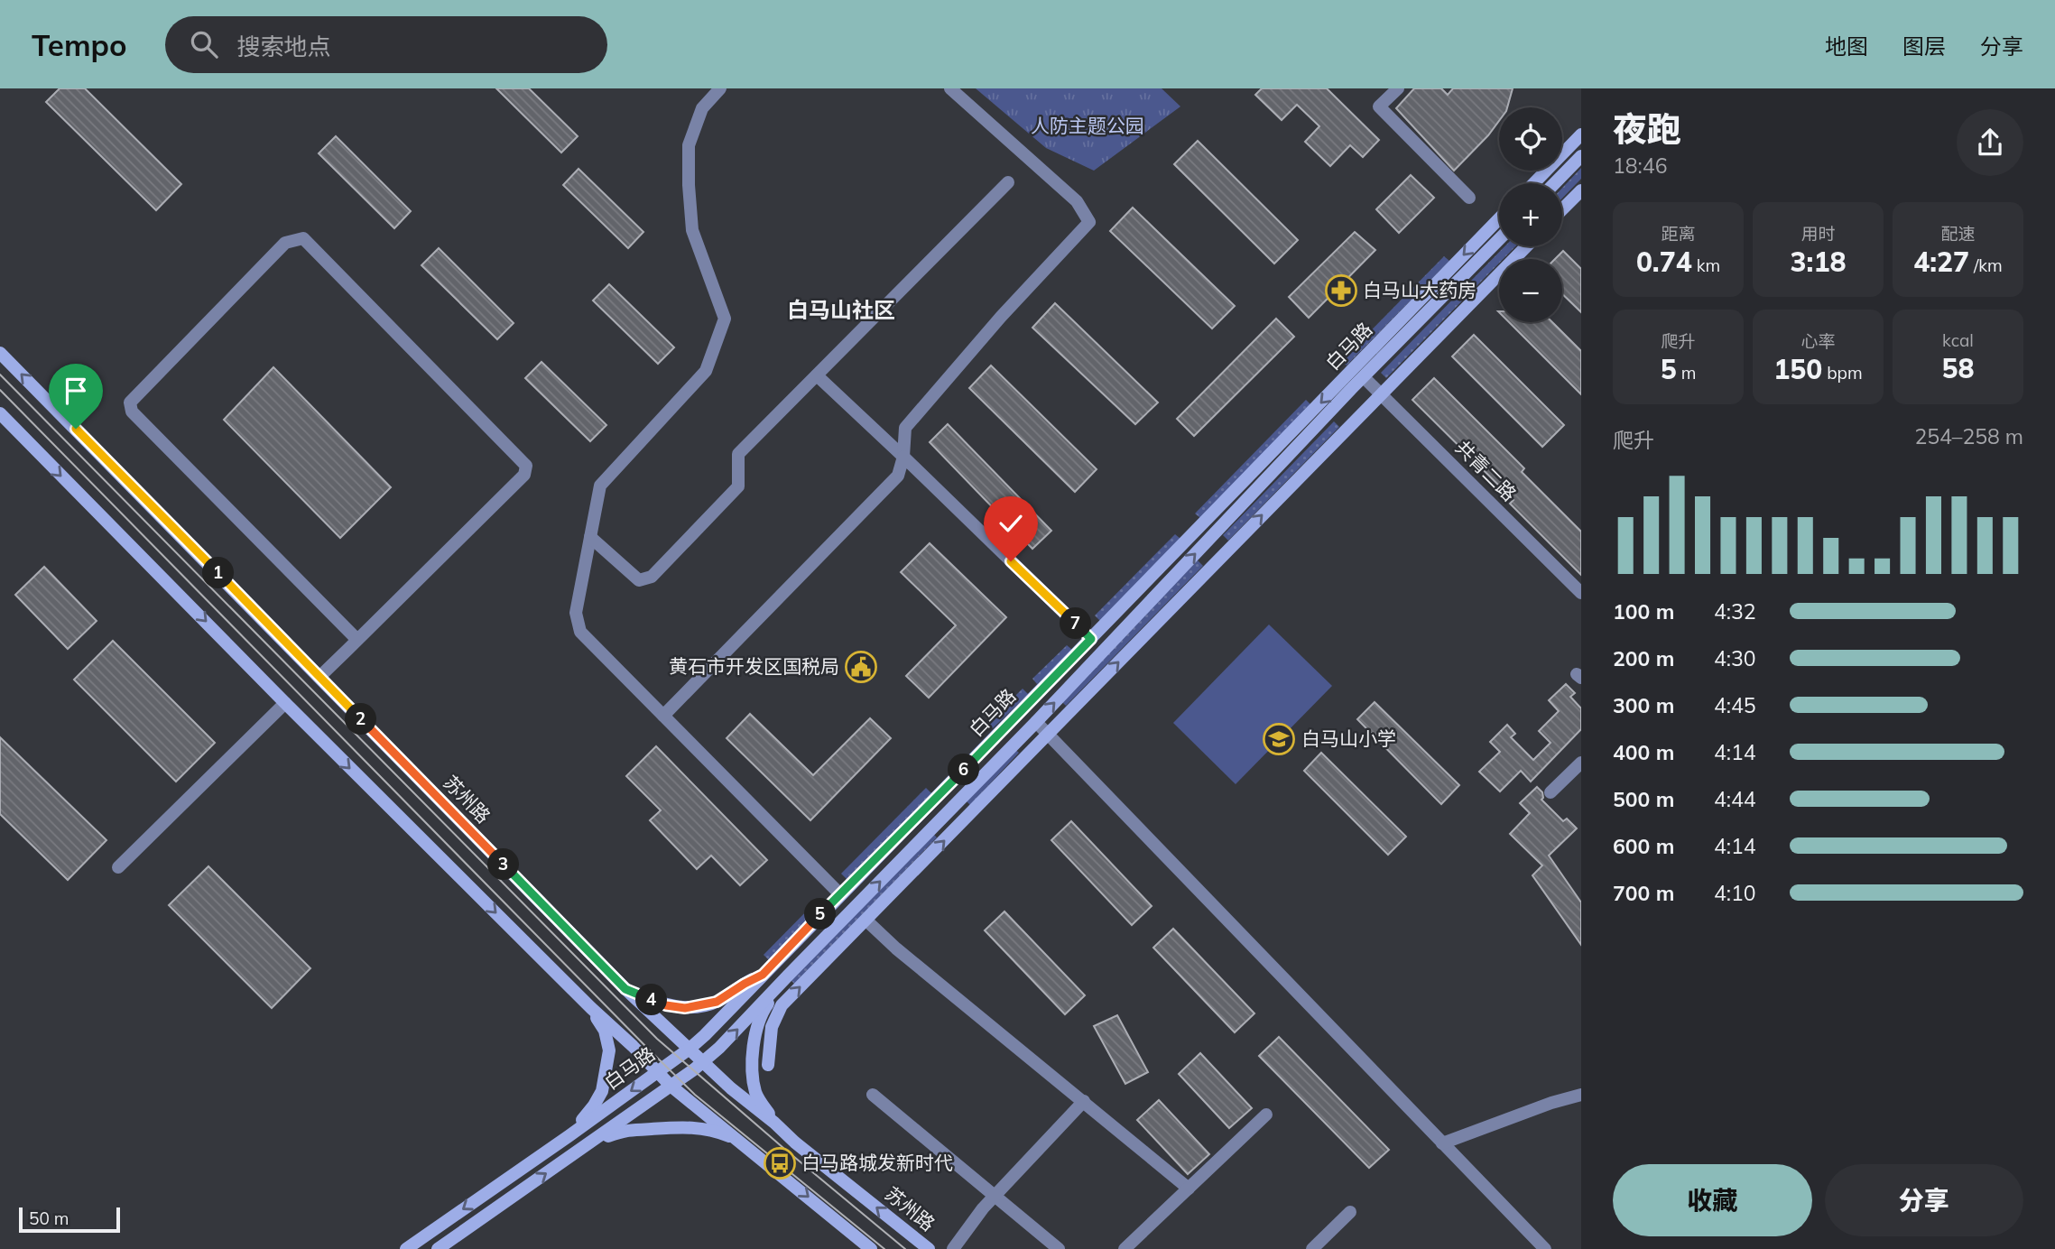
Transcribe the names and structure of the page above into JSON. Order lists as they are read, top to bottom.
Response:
{
  "streets": {
    "street": ["白马路", "共青二路", "苏州路"]
  },
  "crossings": [
    ["白马路", "共青二路"],
    ["白马路", "苏州路"]
  ],
  "districts": ["白马山社区"],
  "parks": ["人防主题公园"],
  "places": {
    "pharmacy": ["白马山大药房"],
    "public building": ["黄石市开发区国税局"],
    "school or university": ["白马山小学"],
    "bus stop": ["白马路城发新时代"]
  },
  "scale_bar": "50 m",
  "page": {
    "header": "Tempo",
    "search": "搜索地点",
    "nav": ["地图", "图层", "分享"],
    "heading": ["夜跑", "18:46"],
    "map_buttons": ["+", "−"],
    "stats": [
      ["距离", "0.74 km"],
      ["用时", "3:18"],
      ["配速", "4:27 /km"],
      ["爬升", "5 m"],
      ["心率", "150 bpm"],
      ["kcal", "58"]
    ],
    "chart": ["爬升", "254–258 m"],
    "pins": [
      "1",
      "7",
      "2",
      "6",
      "3",
      "5",
      "4"
    ],
    "list": [
      {
        "name": "100 m",
        "note": "4:32"
      },
      {
        "name": "200 m",
        "note": "4:30"
      },
      {
        "name": "300 m",
        "note": "4:45"
      },
      {
        "name": "400 m",
        "note": "4:14"
      },
      {
        "name": "500 m",
        "note": "4:44"
      },
      {
        "name": "600 m",
        "note": "4:14"
      },
      {
        "name": "700 m",
        "note": "4:10"
      }
    ],
    "buttons": ["收藏", "分享"],
    "scale": "50 m"
  }
}
